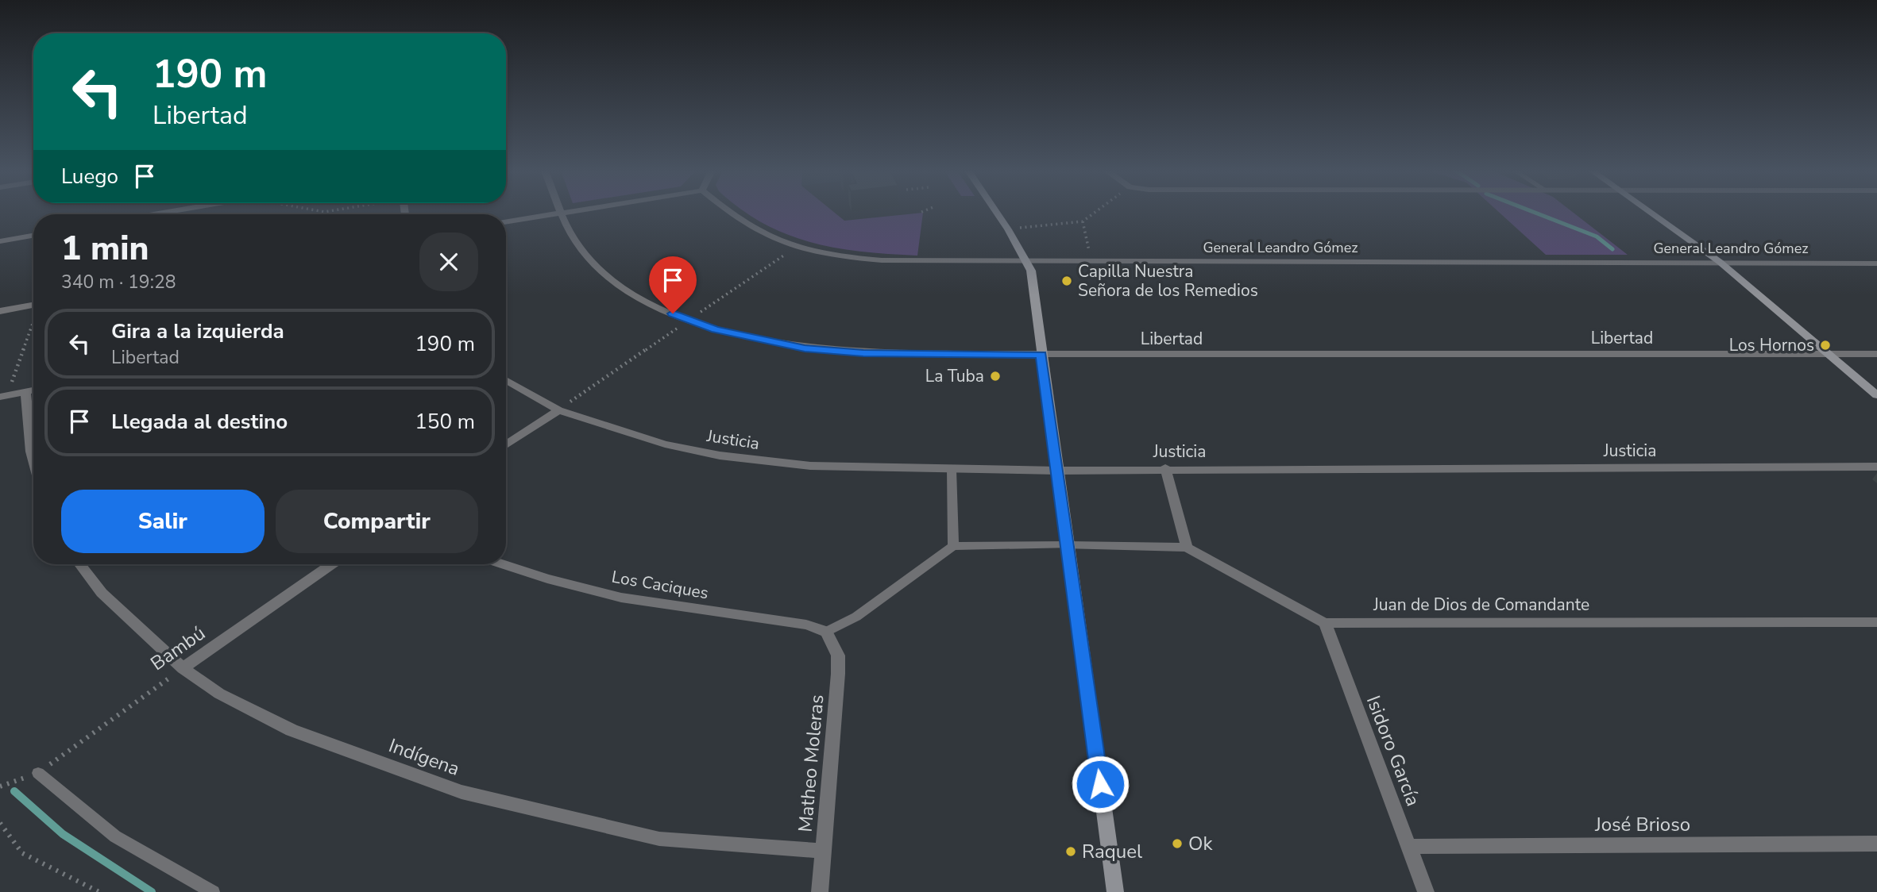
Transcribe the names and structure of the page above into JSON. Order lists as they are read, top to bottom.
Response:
{
  "streets": {
    "street": [
      "General Leandro Gómez",
      "Libertad",
      "Justicia",
      "Los Caciques",
      "Juan de Dios de Comandante",
      "Bambú",
      "Isidoro García",
      "Indígena",
      "Matheo Moleras",
      "José Brioso"
    ]
  },
  "crossings": [
    ["Los Caciques", "Matheo Moleras"],
    ["Juan de Dios de Comandante", "Isidoro García"],
    ["Bambú", "Indígena"],
    ["Isidoro García", "José Brioso"],
    ["Indígena", "Matheo Moleras"]
  ],
  "places": [
    "Capilla Nuestra Señora de los Remedios",
    "Los Hornos",
    "La Tuba",
    "Ok",
    "Raquel"
  ],
  "page": {
    "turn": ["190 m", "Libertad"],
    "then": "Luego",
    "heading": ["1 min", "340 m · 19:28"],
    "list": [
      {
        "name": "Gira a la izquierda",
        "note": "Libertad",
        "value": "190 m"
      },
      {
        "name": "Llegada al destino",
        "value": "150 m"
      }
    ],
    "buttons": ["Salir", "Compartir"]
  }
}
